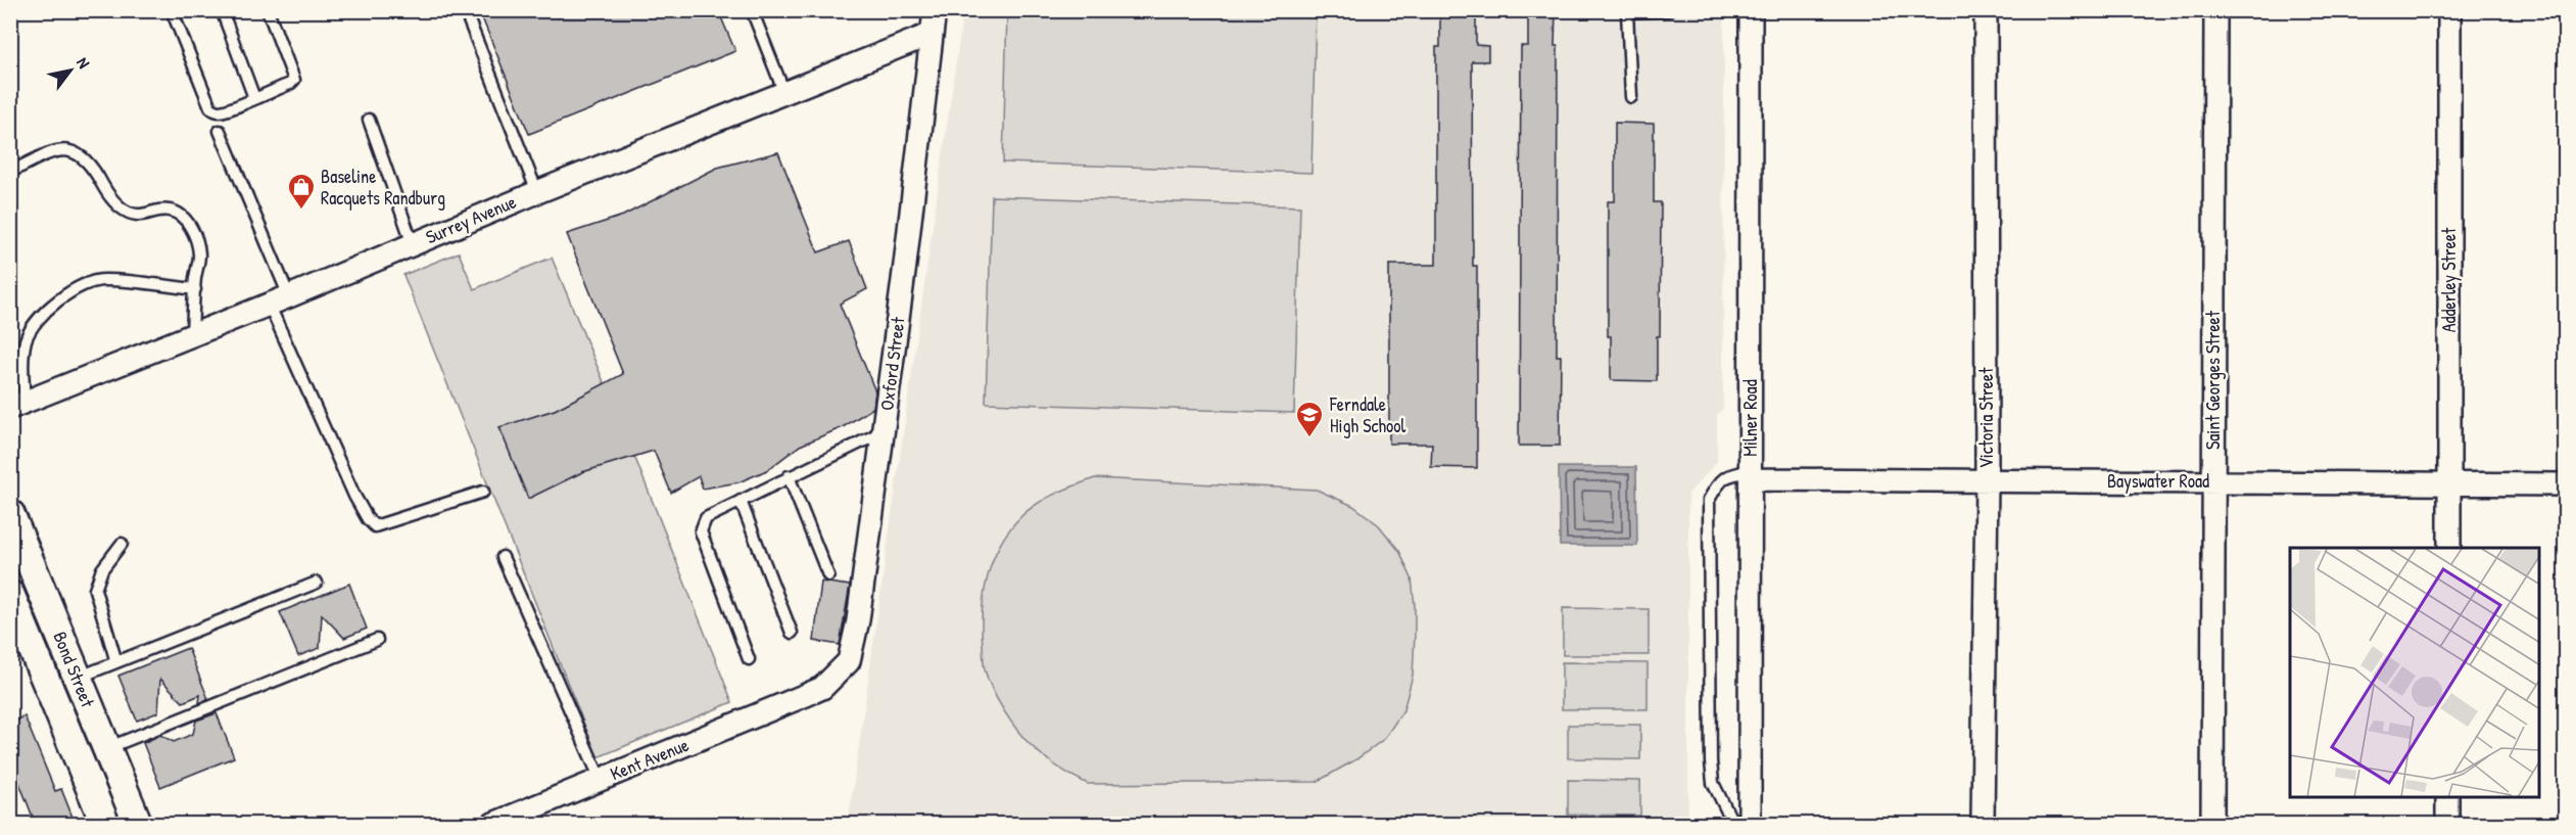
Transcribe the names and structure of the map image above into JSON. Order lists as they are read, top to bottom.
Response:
{
  "streets": {
    "street": [
      "Surrey Avenue",
      "Adderley Street",
      "Oxford Street",
      "Saint Georges Street",
      "Milner Road",
      "Victoria Street",
      "Bayswater Road",
      "Bond Street",
      "Kent Avenue"
    ]
  },
  "crossings": [
    ["Surrey Avenue", "Oxford Street"],
    ["Adderley Street", "Bayswater Road"],
    ["Oxford Street", "Kent Avenue"],
    ["Saint Georges Street", "Bayswater Road"],
    ["Milner Road", "Bayswater Road"],
    ["Victoria Street", "Bayswater Road"]
  ],
  "places": {
    "shop": ["Baseline Racquets Randburg"],
    "school or university": ["Ferndale High School"]
  },
  "north": "top right"
}
